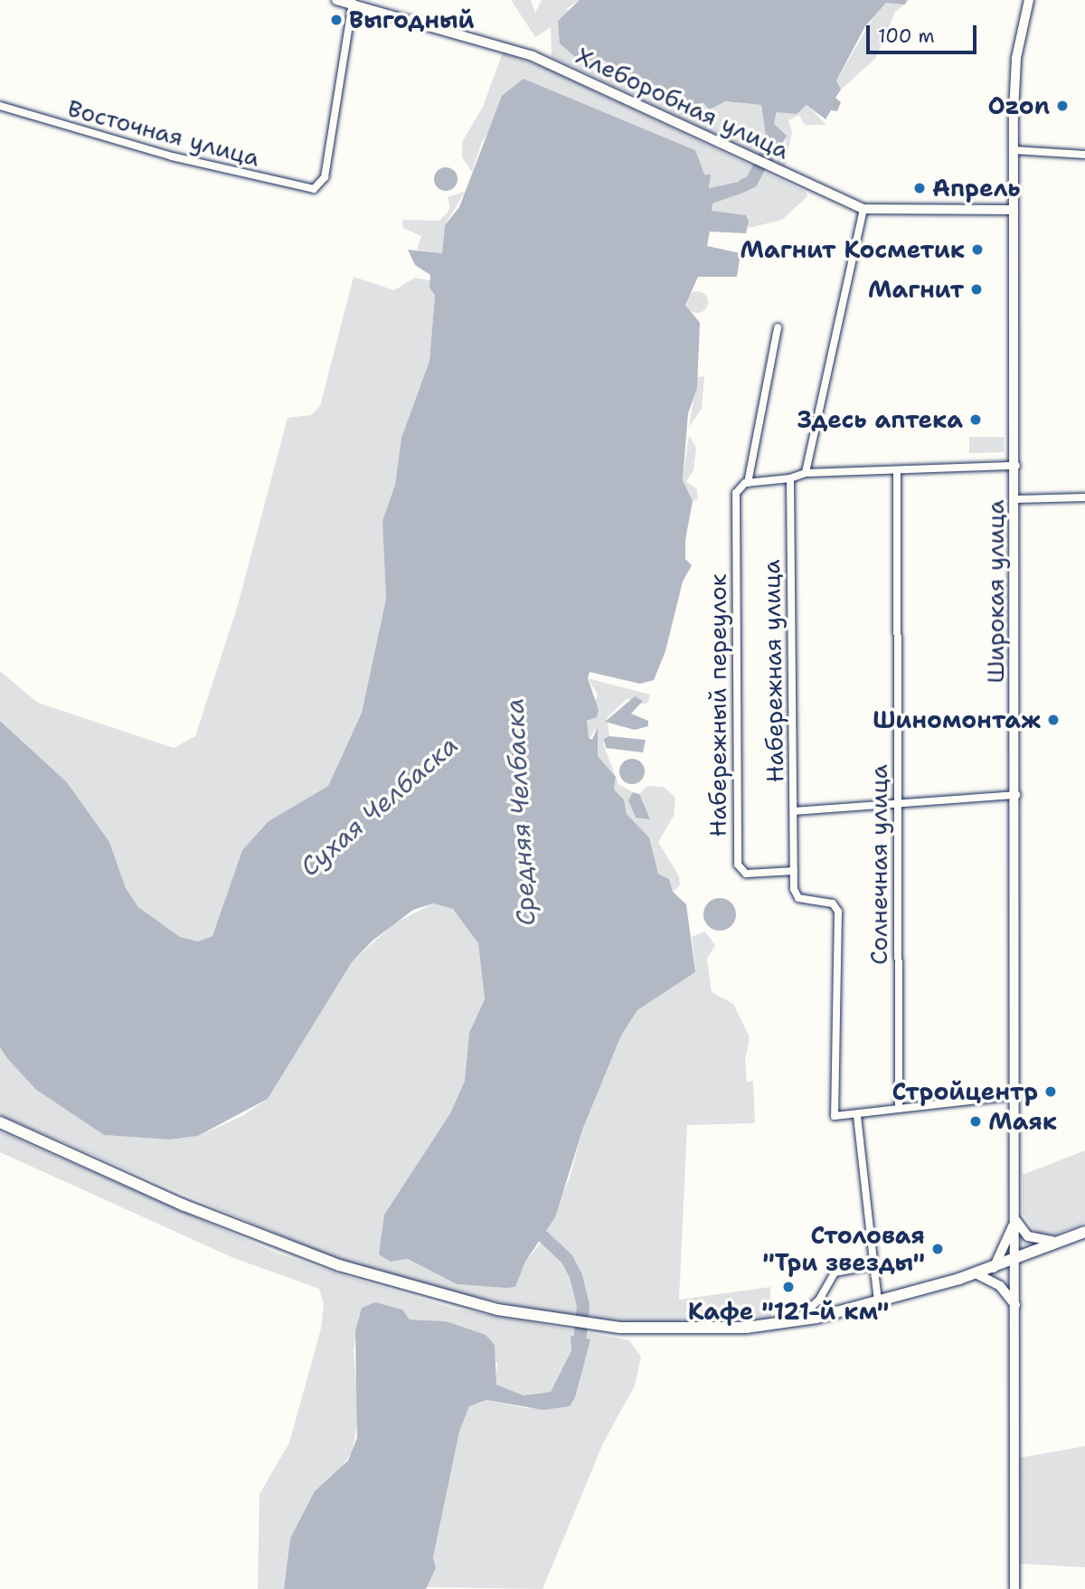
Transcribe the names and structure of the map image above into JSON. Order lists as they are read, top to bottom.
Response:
{
  "streets": {
    "street": [
      "Хлеборобная улица",
      "Восточная улица",
      "Широкая улица",
      "Набережная улица",
      "Набережный переулок",
      "Солнечная улица"
    ]
  },
  "crossings": [
    ["Хлеборобная улица", "Восточная улица"],
    ["Хлеборобная улица", "Широкая улица"],
    ["Набережная улица", "Набережный переулок"]
  ],
  "water": ["Сухая Челбаска", "Средняя Челбаска"],
  "places": [
    "Выгодный",
    "Ozon",
    "Апрель",
    "Магнит Косметик",
    "Магнит",
    "Здесь аптека",
    "Шиномонтаж",
    "Стройцентр",
    "Маяк",
    "Столовая \"Три звезды\"",
    "Кафе \"121-й км\""
  ],
  "scale_bar": "100 m"
}
